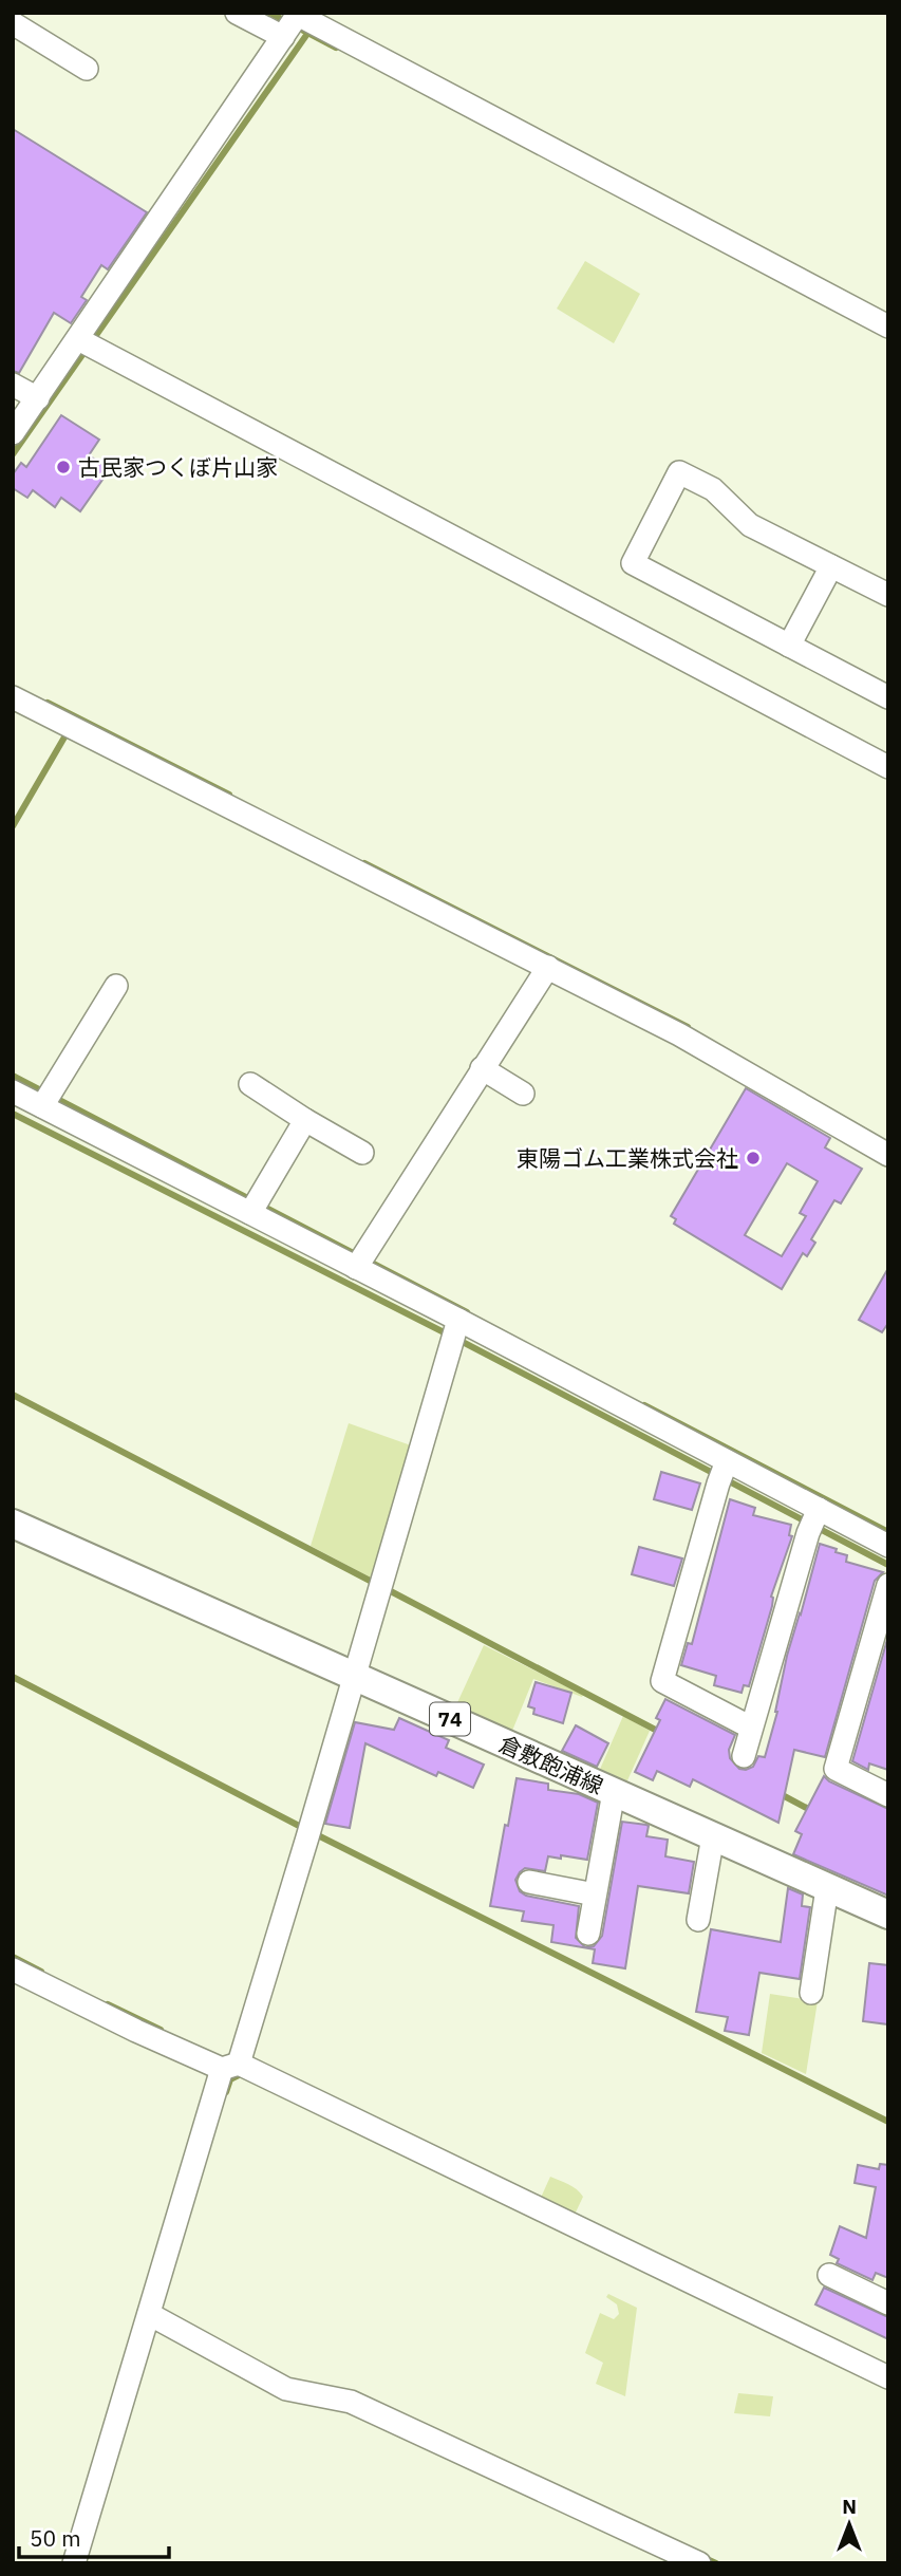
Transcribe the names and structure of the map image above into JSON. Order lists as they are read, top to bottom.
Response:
{
  "streets": {
    "main road": ["74", "倉敷飽浦線"]
  },
  "places": ["古民家つくぼ片山家", "東陽ゴム工業株式会社"],
  "scale_bar": "50 m",
  "north": "top"
}
